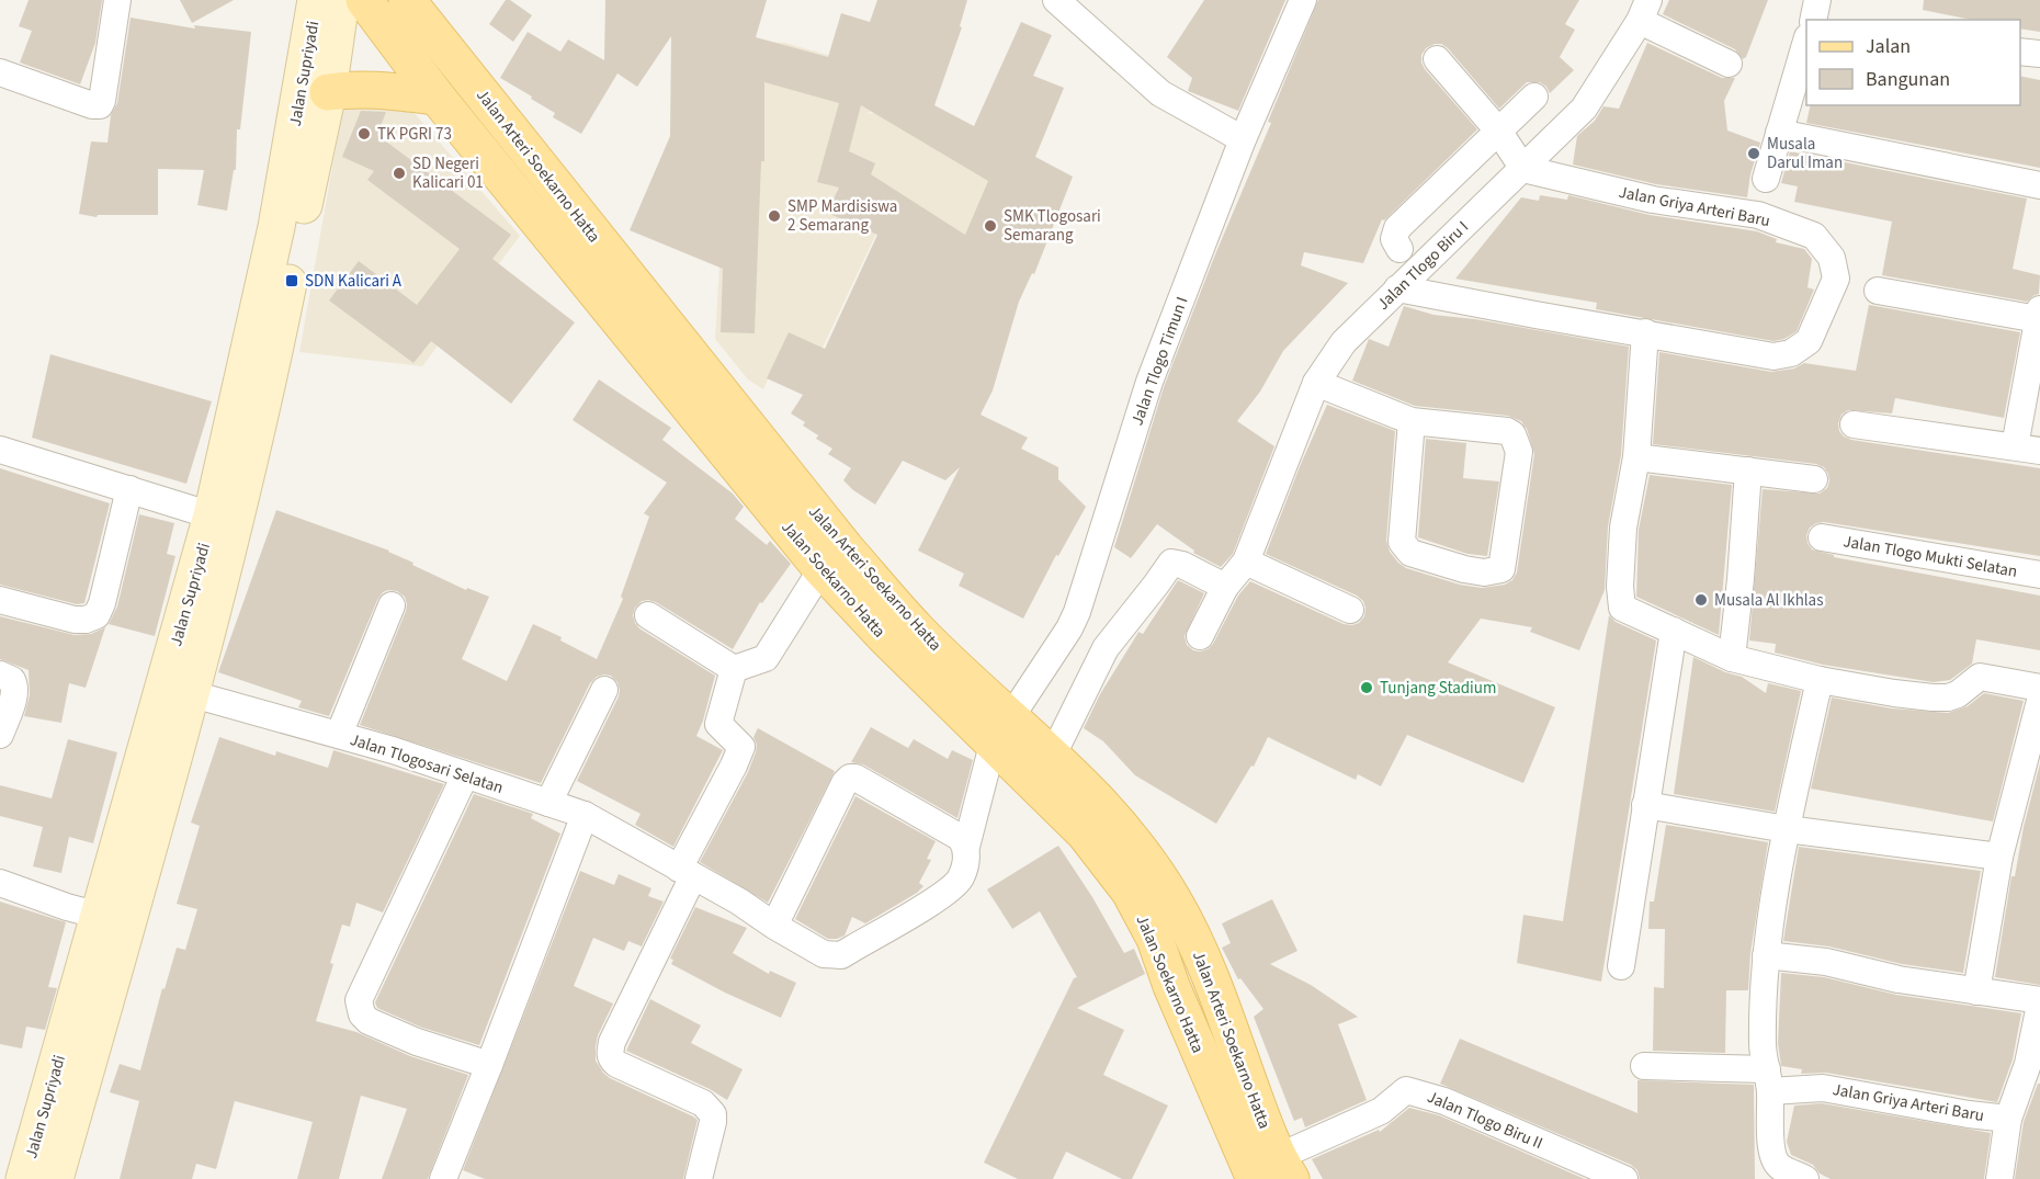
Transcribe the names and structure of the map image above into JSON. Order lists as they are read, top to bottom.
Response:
{
  "streets": {
    "main road": ["Jalan Arteri Soekarno Hatta", "Jalan Soekarno Hatta"],
    "street": [
      "Jalan Supriyadi",
      "Jalan Griya Arteri Baru",
      "Jalan Tlogo Biru I",
      "Jalan Tlogo Timun I",
      "Jalan Tlogo Mukti Selatan",
      "Jalan Tlogosari Selatan",
      "Jalan Tlogo Biru II"
    ]
  },
  "crossings": [
    ["Jalan Supriyadi", "Jalan Tlogosari Selatan"],
    ["Jalan Arteri Soekarno Hatta", "Jalan Tlogo Timun I"],
    ["Jalan Arteri Soekarno Hatta", "Jalan Soekarno Hatta"],
    ["Jalan Arteri Soekarno Hatta", "Jalan Tlogo Biru II"],
    ["Jalan Griya Arteri Baru", "Jalan Tlogo Biru I"],
    ["Jalan Tlogo Timun I", "Jalan Soekarno Hatta"],
    ["Jalan Tlogo Timun I", "Jalan Tlogosari Selatan"],
    ["Jalan Soekarno Hatta", "Jalan Tlogo Biru II"]
  ],
  "places": {
    "other": [
      "TK PGRI 73",
      "Musala Darul Iman",
      "SD Negeri Kalicari 01",
      "SMP Mardisiswa 2 Semarang",
      "SMK Tlogosari Semarang",
      "Musala Al Ikhlas",
      "Tunjang Stadium"
    ],
    "transit": ["SDN Kalicari A"]
  },
  "legend": ["Jalan", "Bangunan"]
}
